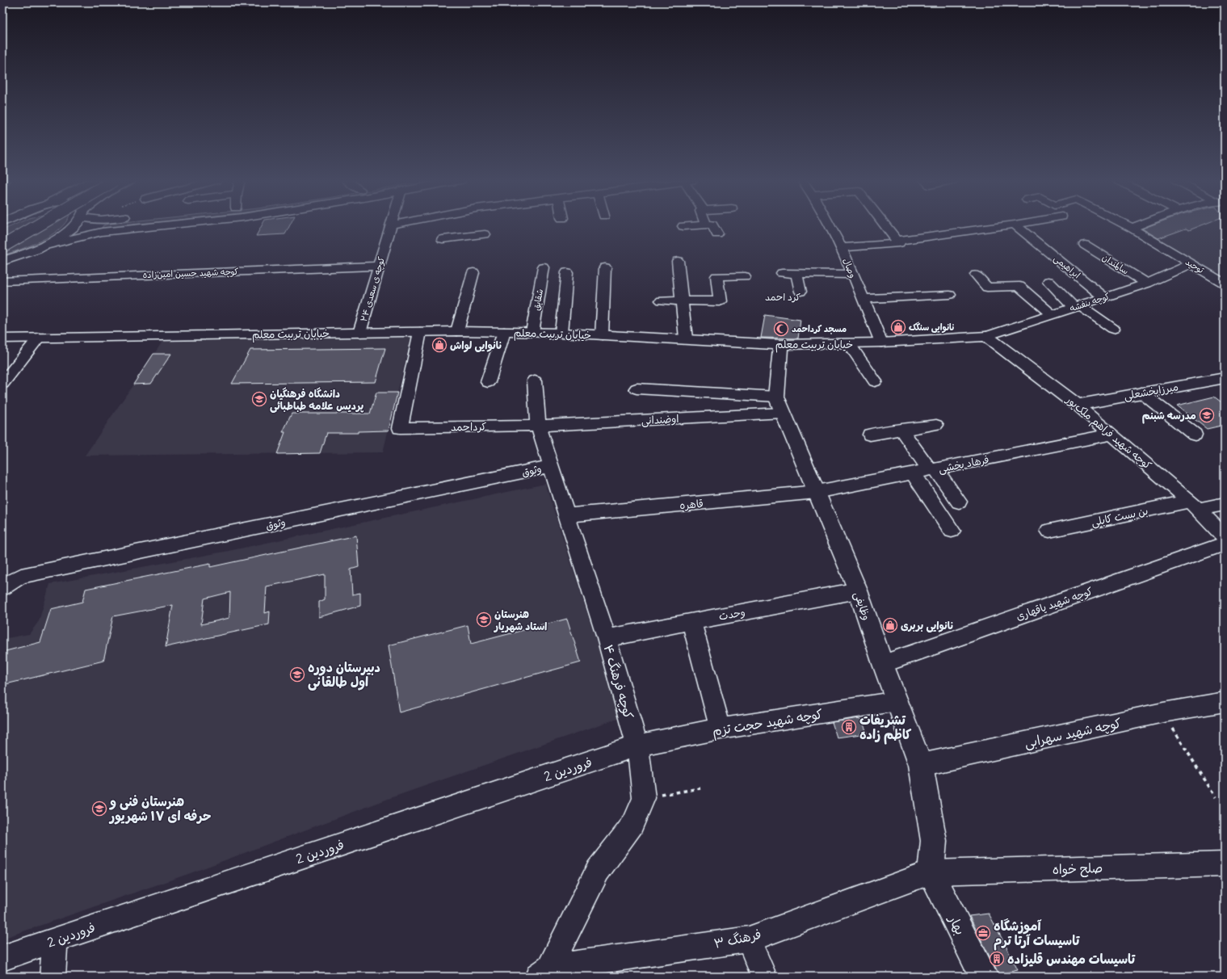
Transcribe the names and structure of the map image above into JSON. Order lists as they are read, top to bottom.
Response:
{
  "streets": {
    "street": [
      "سالمندان",
      "توحید",
      "ابراهیمی",
      "وصال",
      "کوچه شهید حسین امین‌زاده",
      "کوچه ی سعدی ۲۴",
      "شقایق",
      "کوچه بنفشه",
      "خیابان تربیت معلم",
      "میرزابخشعلی",
      "اوضندانی",
      "کرداحمد",
      "کوچه شهید فراهم ملک‌پور",
      "فرهاد بخشی",
      "وثوق",
      "قاهره",
      "بن بست کابلی",
      "کوچه شهید یاقهاری",
      "وظایفی",
      "وحدت",
      "کوچه فرهنگ ۴",
      "کوچه شهید حجت تزم",
      "کوچه شهید سهرابی",
      "فروردین 2",
      "صلح خواه",
      "بهار",
      "فرهنگ ۳"
    ]
  },
  "crossings": [
    ["سالمندان", "کوچه بنفشه"],
    ["توحید", "کوچه بنفشه"],
    ["ابراهیمی", "کوچه بنفشه"],
    ["وصال", "خیابان تربیت معلم"],
    ["کوچه شهید حسین امین‌زاده", "کوچه ی سعدی ۲۴"],
    ["کوچه ی سعدی ۲۴", "خیابان تربیت معلم"],
    ["شقایق", "خیابان تربیت معلم"],
    ["کوچه بنفشه", "خیابان تربیت معلم"],
    ["کوچه بنفشه", "کوچه شهید فراهم ملک‌پور"],
    ["خیابان تربیت معلم", "کرداحمد"],
    ["خیابان تربیت معلم", "کوچه شهید فراهم ملک‌پور"],
    ["خیابان تربیت معلم", "وظایفی"],
    ["میرزابخشعلی", "کوچه شهید فراهم ملک‌پور"],
    ["اوضندانی", "کرداحمد"],
    ["اوضندانی", "وظایفی"],
    ["اوضندانی", "کوچه فرهنگ ۴"],
    ["کرداحمد", "کوچه فرهنگ ۴"],
    ["کوچه شهید فراهم ملک‌پور", "فرهاد بخشی"],
    ["کوچه شهید فراهم ملک‌پور", "بن بست کابلی"],
    ["فرهاد بخشی", "قاهره"],
    ["فرهاد بخشی", "وظایفی"],
    ["وثوق", "کوچه فرهنگ ۴"],
    ["قاهره", "وظایفی"],
    ["قاهره", "کوچه فرهنگ ۴"],
    ["کوچه شهید یاقهاری", "وظایفی"],
    ["وظایفی", "وحدت"],
    ["وظایفی", "کوچه شهید حجت تزم"],
    ["وظایفی", "کوچه شهید سهرابی"],
    ["وظایفی", "صلح خواه"],
    ["وظایفی", "بهار"],
    ["وظایفی", "فرهنگ ۳"],
    ["وحدت", "کوچه فرهنگ ۴"],
    ["کوچه فرهنگ ۴", "کوچه شهید حجت تزم"],
    ["کوچه فرهنگ ۴", "فروردین 2"],
    ["کوچه شهید حجت تزم", "فروردین 2"],
    ["صلح خواه", "بهار"],
    ["صلح خواه", "فرهنگ ۳"],
    ["بهار", "فرهنگ ۳"]
  ],
  "districts": ["کرد احمد"],
  "places": {
    "shop": ["نانوایی سنگک", "نانوایی لواش", "نانوایی بربری"],
    "mosque": ["مسجد کرداحمد"],
    "school or university": [
      "دانشگاه فرهنگیان پردیس علامه طباطبائی",
      "مدرسه شبنم",
      "هنرستان استاد شهریار",
      "دبیرستان دوره اول طالقانی",
      "هنرستان فنی و حرفه ای ۱۷ شهریور"
    ],
    "building": ["تشریفات کاظم زاده", "تاسیسات مهندس قلیزاده"],
    "office": ["آموزشگاه تاسیسات آرتا ترم"]
  }
}
